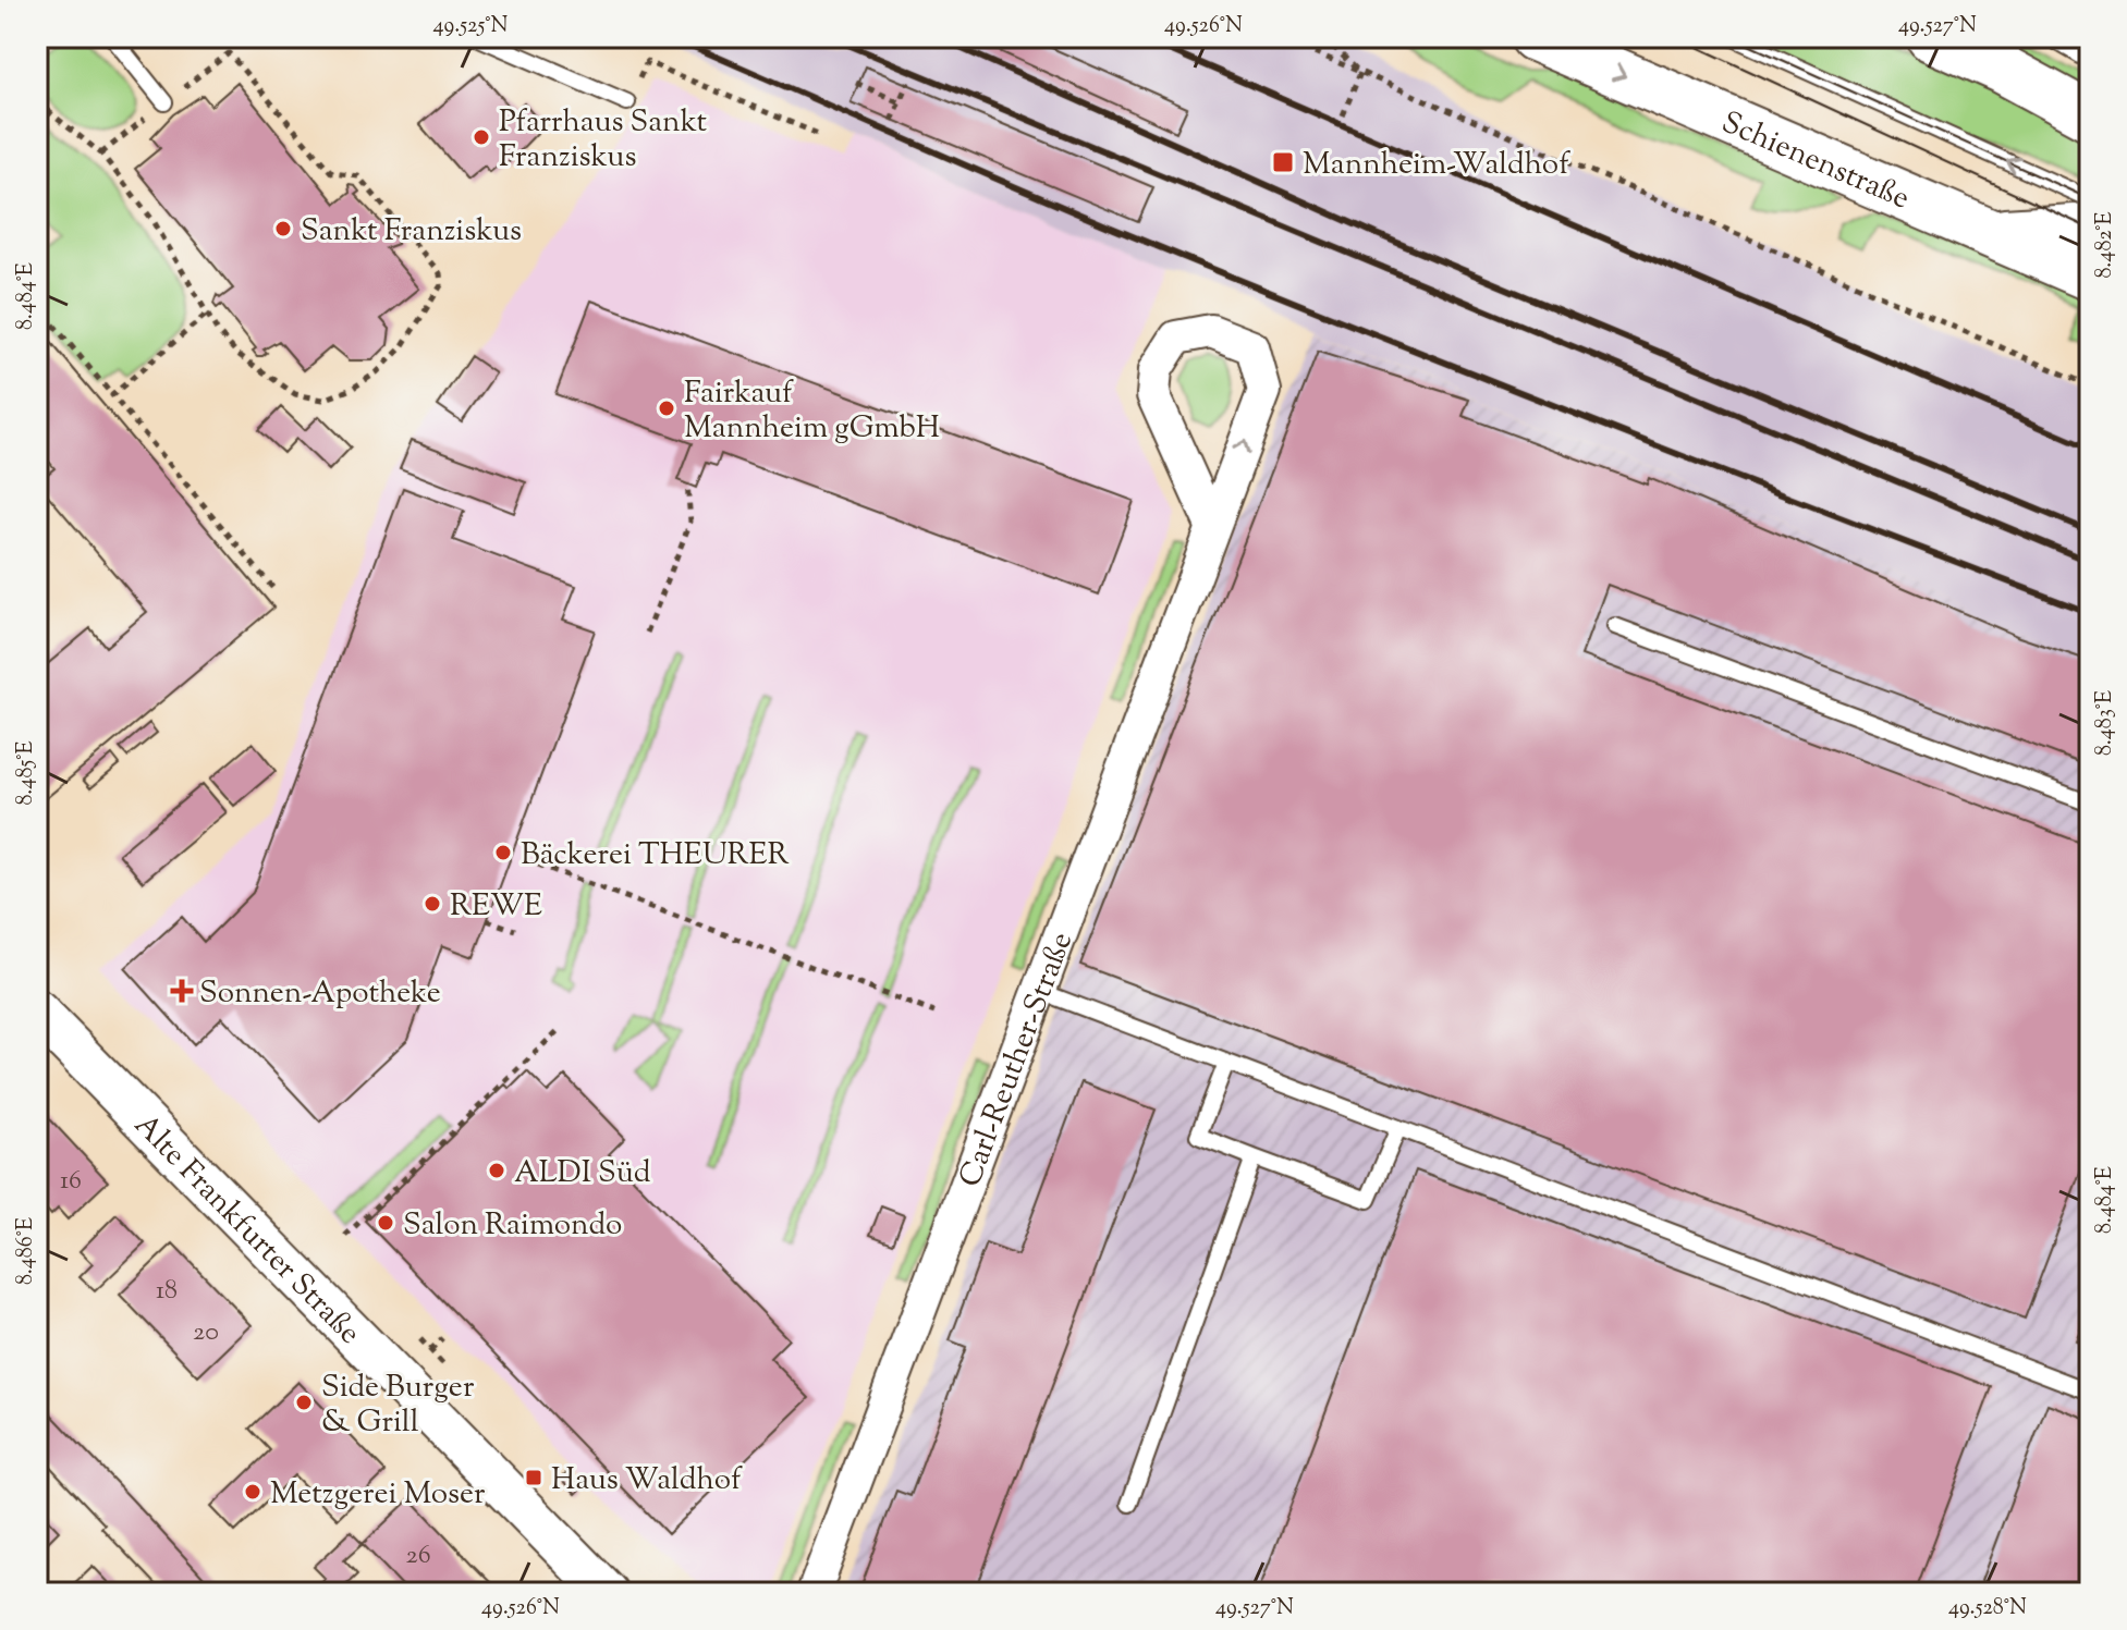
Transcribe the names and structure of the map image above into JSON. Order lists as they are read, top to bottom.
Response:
{
  "streets": {
    "main road": ["Schienenstraße"],
    "street": ["Carl-Reuther-Straße", "Alte Frankfurter Straße"]
  },
  "one_way": ["Schienenstraße"],
  "places": {
    "other": [
      "Pfarrhaus Sankt Franziskus",
      "Sankt Franziskus",
      "Fairkauf Mannheim gGmbH",
      "Bäckerei THEURER",
      "REWE",
      "ALDI Süd",
      "Salon Raimondo",
      "Side Burger & Grill",
      "Metzgerei Moser"
    ],
    "transit": ["Mannheim-Waldhof", "Haus Waldhof"],
    "health": ["Sonnen-Apotheke"]
  },
  "house_numbers": [
    "16",
    "18",
    "20",
    "26"
  ],
  "coordinates": [
    "49.525°N",
    "49.526°N",
    "49.527°N",
    "8.482°E",
    "8.484°E",
    "8.483°E",
    "8.485°E",
    "8.486°E",
    "49.528°N"
  ]
}
